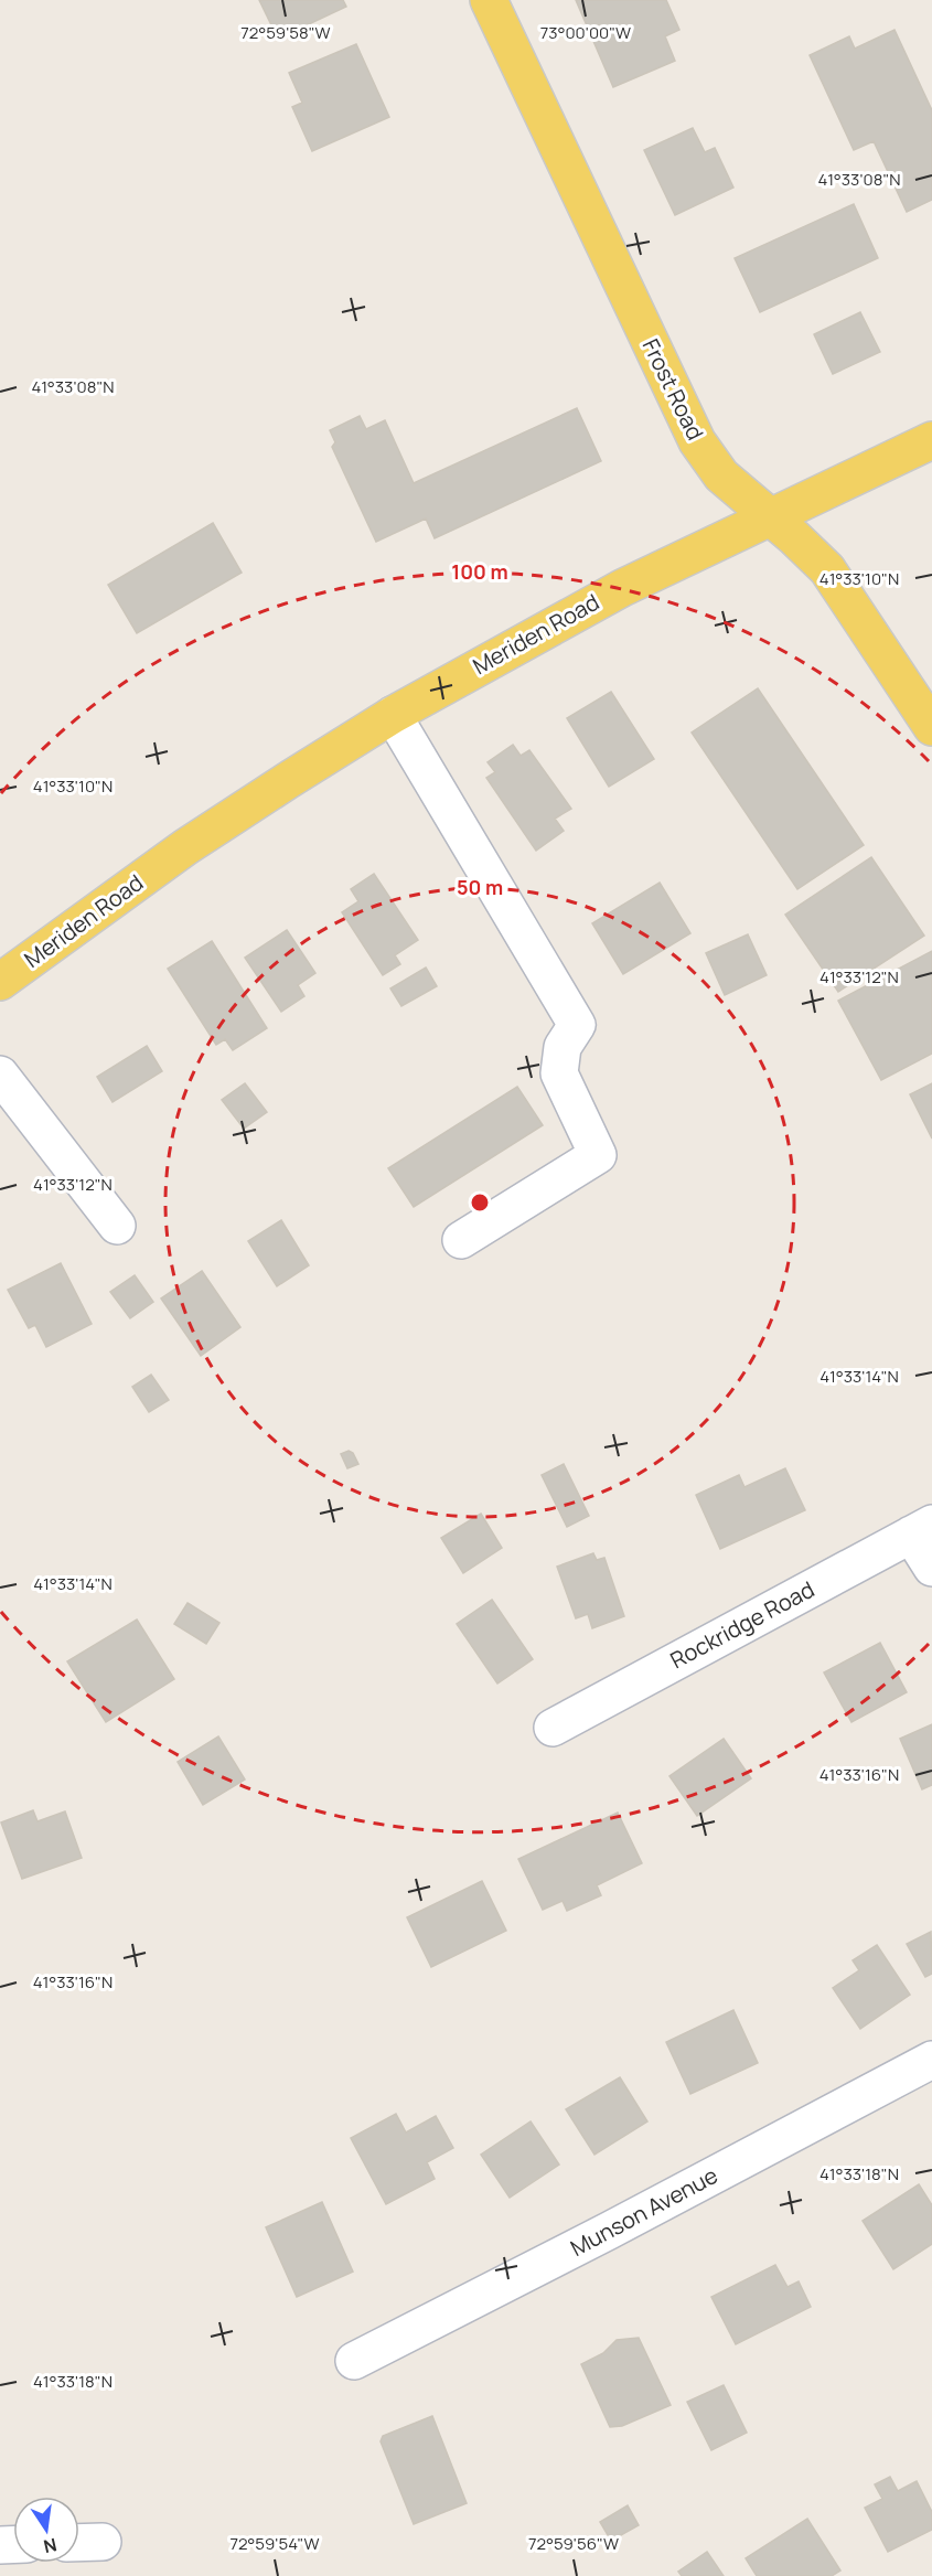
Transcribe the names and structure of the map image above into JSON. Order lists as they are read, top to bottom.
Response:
{
  "streets": {
    "main road": ["Frost Road", "Meriden Road"],
    "street": ["Rockridge Road", "Munson Avenue"]
  },
  "crossings": [
    ["Frost Road", "Meriden Road"]
  ],
  "north": "bottom",
  "coordinates": [
    "72°59'58\"W",
    "73°00'00\"W",
    "41°33'08\"N",
    "41°33'10\"N",
    "41°33'12\"N",
    "41°33'14\"N",
    "41°33'16\"N",
    "41°33'18\"N",
    "72°59'54\"W",
    "72°59'56\"W"
  ],
  "rings": ["100 m", "50 m"]
}
